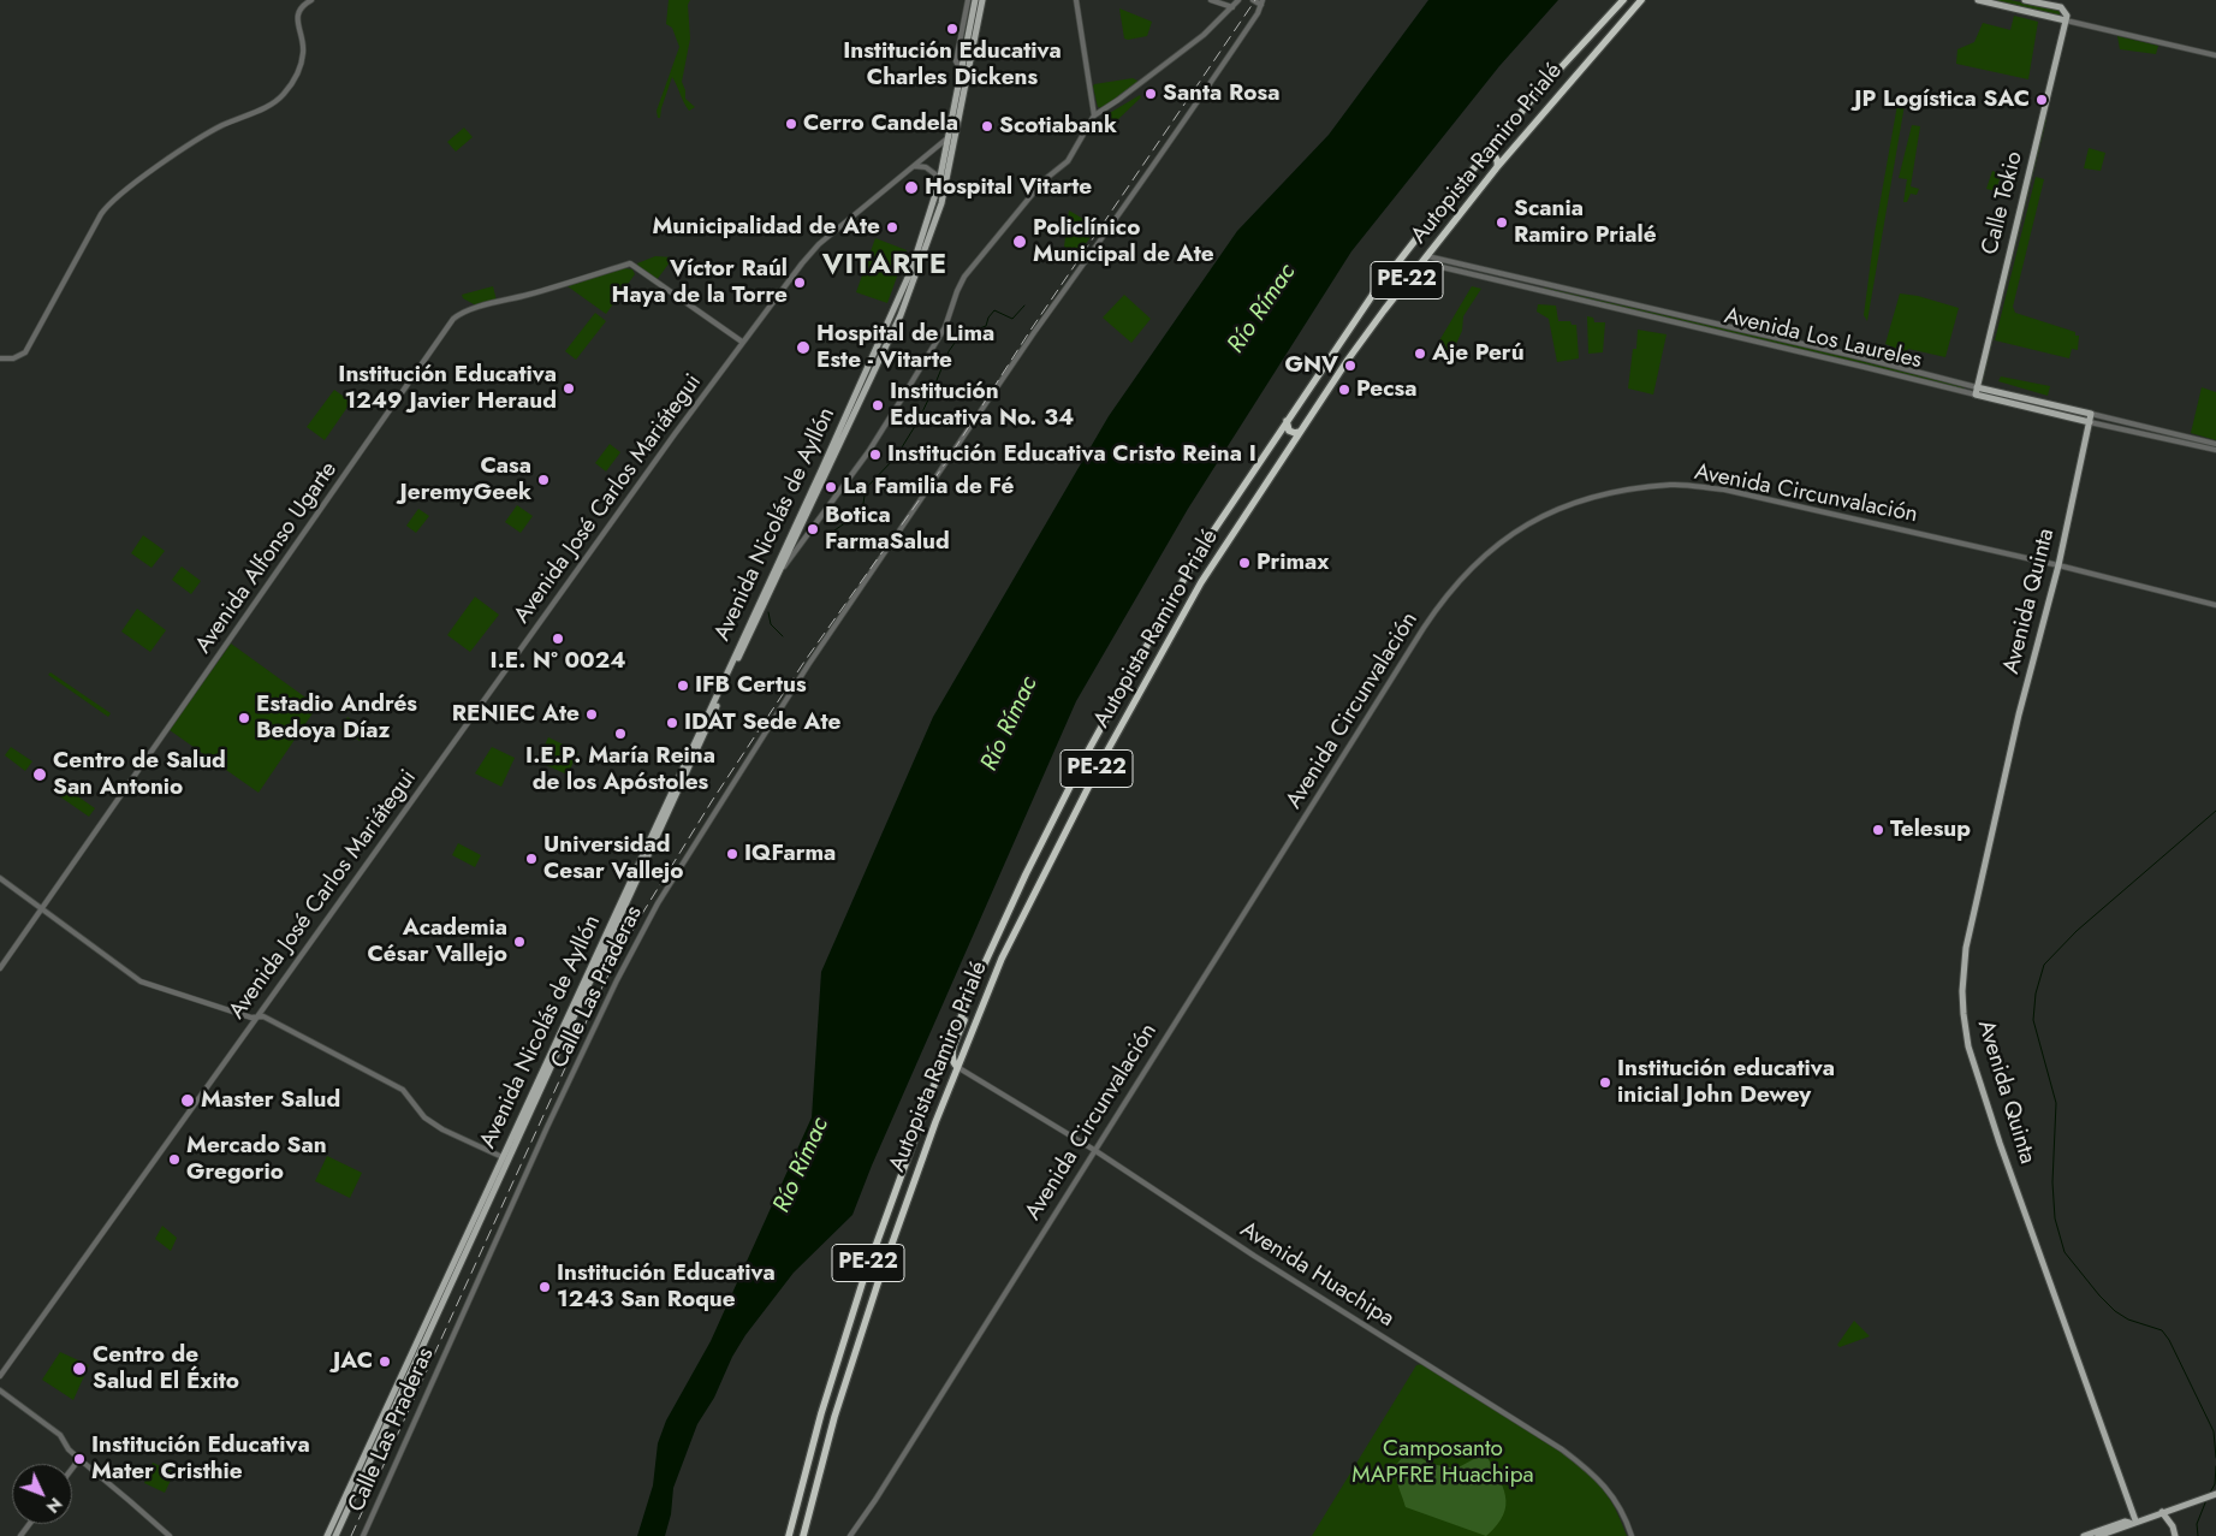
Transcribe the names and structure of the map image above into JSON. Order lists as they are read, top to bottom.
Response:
{
  "streets": {
    "highway": ["Autopista Ramiro Prialé", "PE-22"],
    "main road": [
      "Calle Tokio",
      "Avenida Los Laureles",
      "Avenida Nicolás de Ayllón",
      "Avenida Quinta"
    ],
    "street": [
      "Avenida Circunvalación",
      "Avenida José Carlos Mariátegui",
      "Avenida Alfonso Ugarte",
      "Calle Las Praderas",
      "Avenida Huachipa"
    ]
  },
  "crossings": [
    ["Autopista Ramiro Prialé", "Avenida Los Laureles"],
    ["Autopista Ramiro Prialé", "Avenida Huachipa"],
    ["Calle Tokio", "Avenida Los Laureles"],
    ["Avenida Los Laureles", "Avenida Quinta"],
    ["Avenida Circunvalación", "Avenida Quinta"],
    ["Avenida Circunvalación", "Avenida Huachipa"],
    ["Avenida José Carlos Mariátegui", "Avenida Nicolás de Ayllón"],
    ["Avenida José Carlos Mariátegui", "Avenida Alfonso Ugarte"]
  ],
  "districts": ["VITARTE"],
  "water": ["Río Rímac"],
  "parks": ["Camposanto MAPFRE Huachipa"],
  "places": [
    "Institución Educativa Charles Dickens",
    "Santa Rosa",
    "JP Logística SAC",
    "Cerro Candela",
    "Scotiabank",
    "Hospital Vitarte",
    "Scania Ramiro Prialé",
    "Municipalidad de Ate",
    "Policlínico Municipal de Ate",
    "Víctor Raúl Haya de la Torre",
    "Hospital de Lima Este - Vitarte",
    "Aje Perú",
    "GNV",
    "Institución Educativa 1249 Javier Heraud",
    "Pecsa",
    "Institución Educativa No. 34",
    "Institución Educativa Cristo Reina I",
    "Casa JeremyGeek",
    "La Familia de Fé",
    "Botica FarmaSalud",
    "Primax",
    "I.E. N° 0024",
    "IFB Certus",
    "RENIEC Ate",
    "Estadio Andrés Bedoya Díaz",
    "IDAT Sede Ate",
    "I.E.P. María Reina de los Apóstoles",
    "Centro de Salud San Antonio",
    "Telesup",
    "IQFarma",
    "Universidad Cesar Vallejo",
    "Academia César Vallejo",
    "Institución educativa inicial John Dewey",
    "Master Salud",
    "Mercado San Gregorio",
    "Institución Educativa 1243 San Roque",
    "JAC",
    "Centro de Salud El Éxito",
    "Institución Educativa Mater Cristhie"
  ],
  "north": "bottom right"
}
